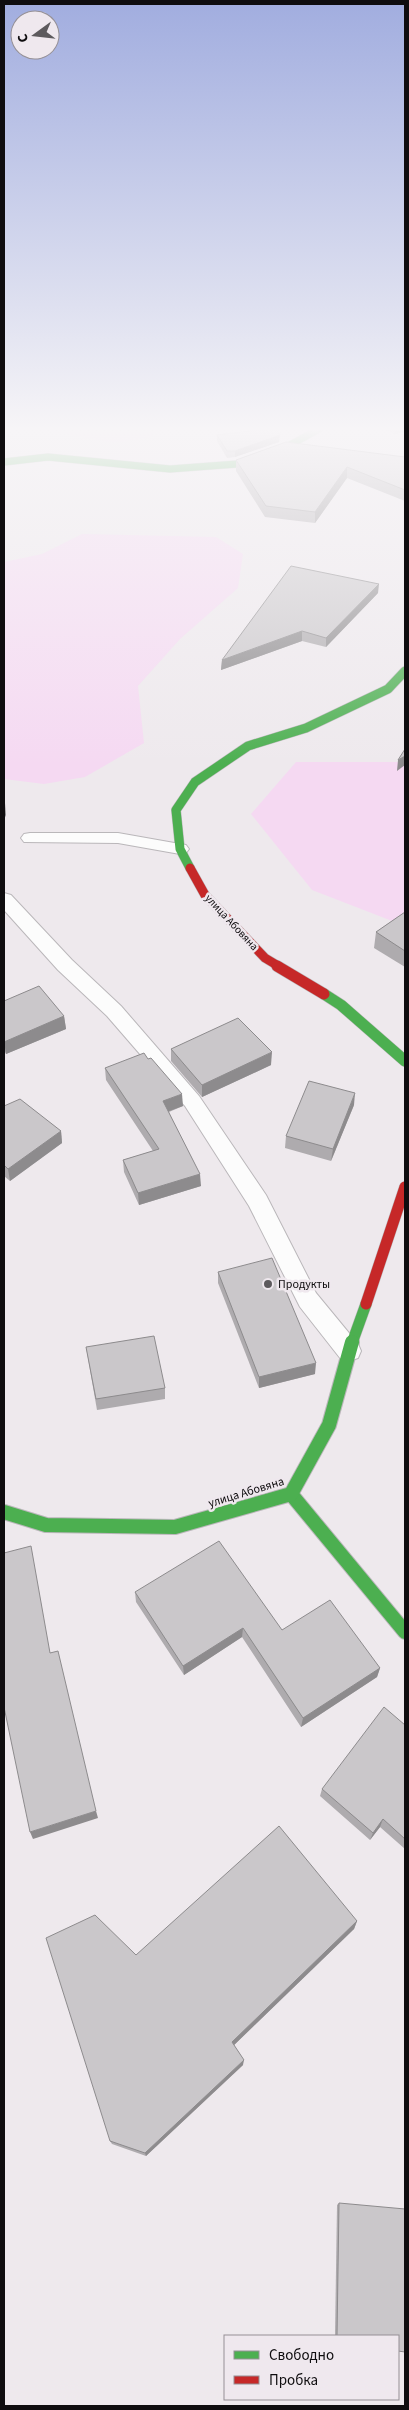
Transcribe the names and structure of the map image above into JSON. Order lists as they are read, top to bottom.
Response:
{
  "streets": {
    "street": ["улица Абовяна"]
  },
  "places": ["Продукты"],
  "legend": ["Свободно", "Пробка"],
  "north": "left"
}
